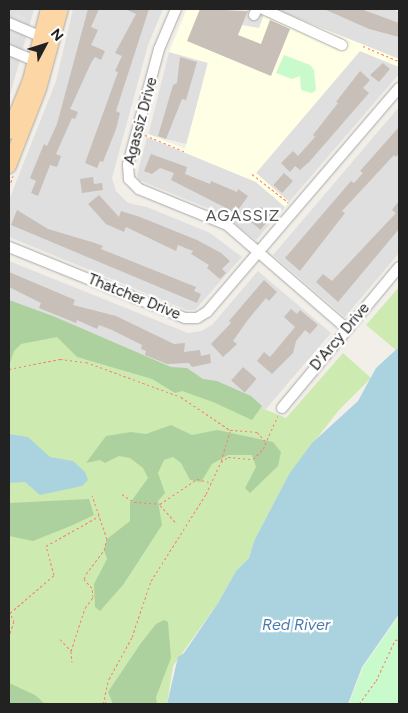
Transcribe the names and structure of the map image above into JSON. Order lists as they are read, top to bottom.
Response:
{
  "streets": {
    "street": ["Agassiz Drive", "Thatcher Drive", "D'Arcy Drive"]
  },
  "crossings": [
    ["Agassiz Drive", "Thatcher Drive"],
    ["Agassiz Drive", "D'Arcy Drive"]
  ],
  "districts": ["AGASSIZ"],
  "water": ["Red River"],
  "north": "top right"
}
